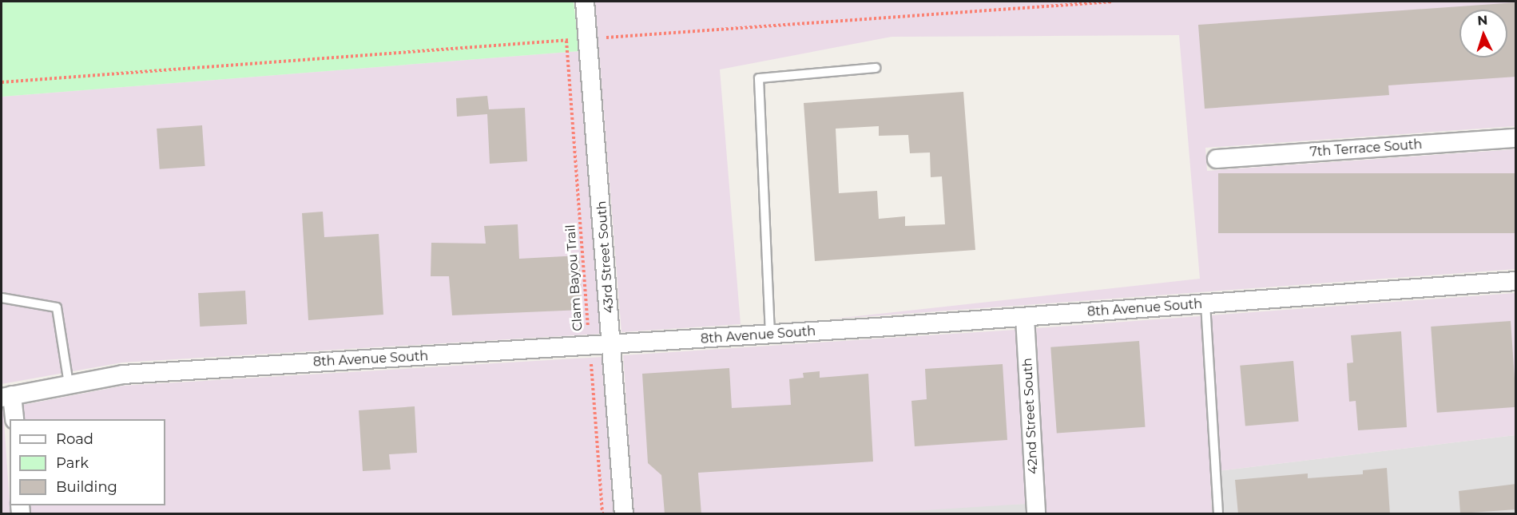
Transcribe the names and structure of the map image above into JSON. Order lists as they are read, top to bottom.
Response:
{
  "streets": {
    "street": [
      "7th Terrace South",
      "43rd Street South",
      "8th Avenue South",
      "42nd Street South"
    ],
    "path": ["Clam Bayou Trail"]
  },
  "crossings": [
    ["43rd Street South", "8th Avenue South"],
    ["Clam Bayou Trail", "8th Avenue South"],
    ["8th Avenue South", "42nd Street South"]
  ],
  "legend": ["Road", "Park", "Building"],
  "north": "top"
}
